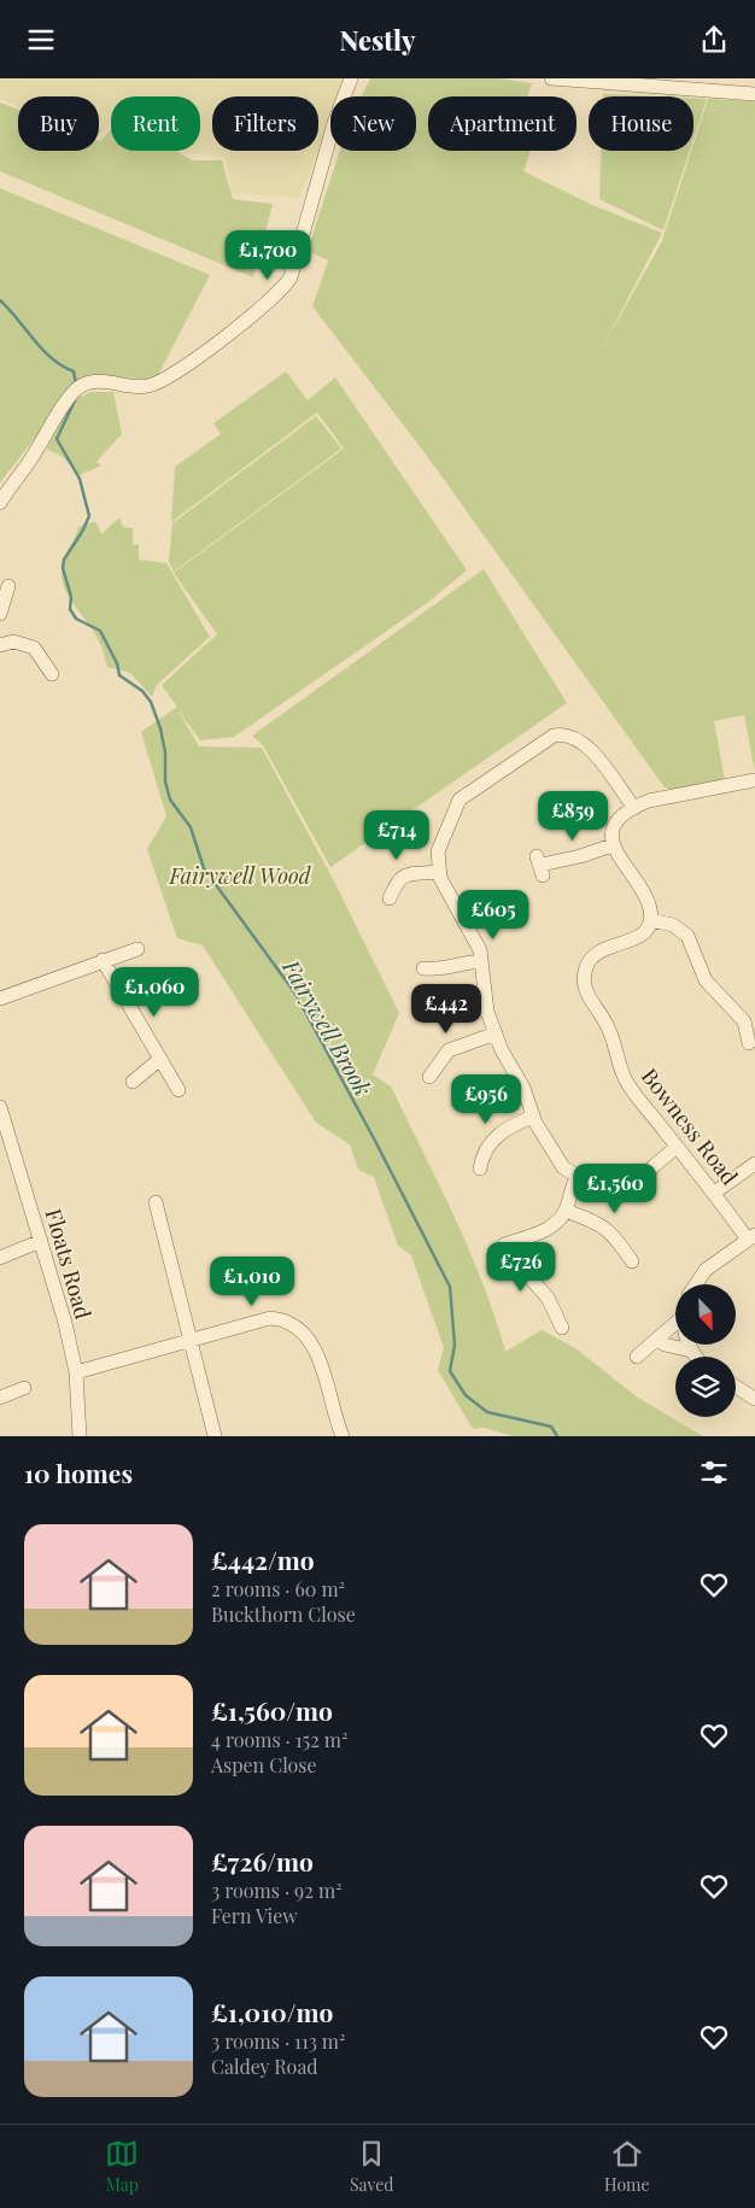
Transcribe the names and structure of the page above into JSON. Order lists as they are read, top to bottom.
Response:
{
  "streets": {
    "street": ["Bowness Road", "Floats Road"]
  },
  "water": ["Fairywell Brook"],
  "parks": ["Fairywell Wood"],
  "north": "bottom right",
  "page": {
    "header": "Nestly",
    "chip": [
      "Buy",
      "Rent",
      "Filters",
      "New",
      "Apartment",
      "House"
    ],
    "price": [
      "£1,700",
      "£859",
      "£714",
      "£605",
      "£1,060",
      "£442",
      "£956",
      "£1,560",
      "£726",
      "£1,010"
    ],
    "heading": "10 homes",
    "list": [
      {
        "name": "£442/mo",
        "note": "2 rooms · 60 m² · Buckthorn Close"
      },
      {
        "name": "£1,560/mo",
        "note": "4 rooms · 152 m² · Aspen Close"
      },
      {
        "name": "£726/mo",
        "note": "3 rooms · 92 m² · Fern View"
      },
      {
        "name": "£1,010/mo",
        "note": "3 rooms · 113 m² · Caldey Road"
      }
    ],
    "tabs": ["Map", "Saved", "Home"]
  }
}
